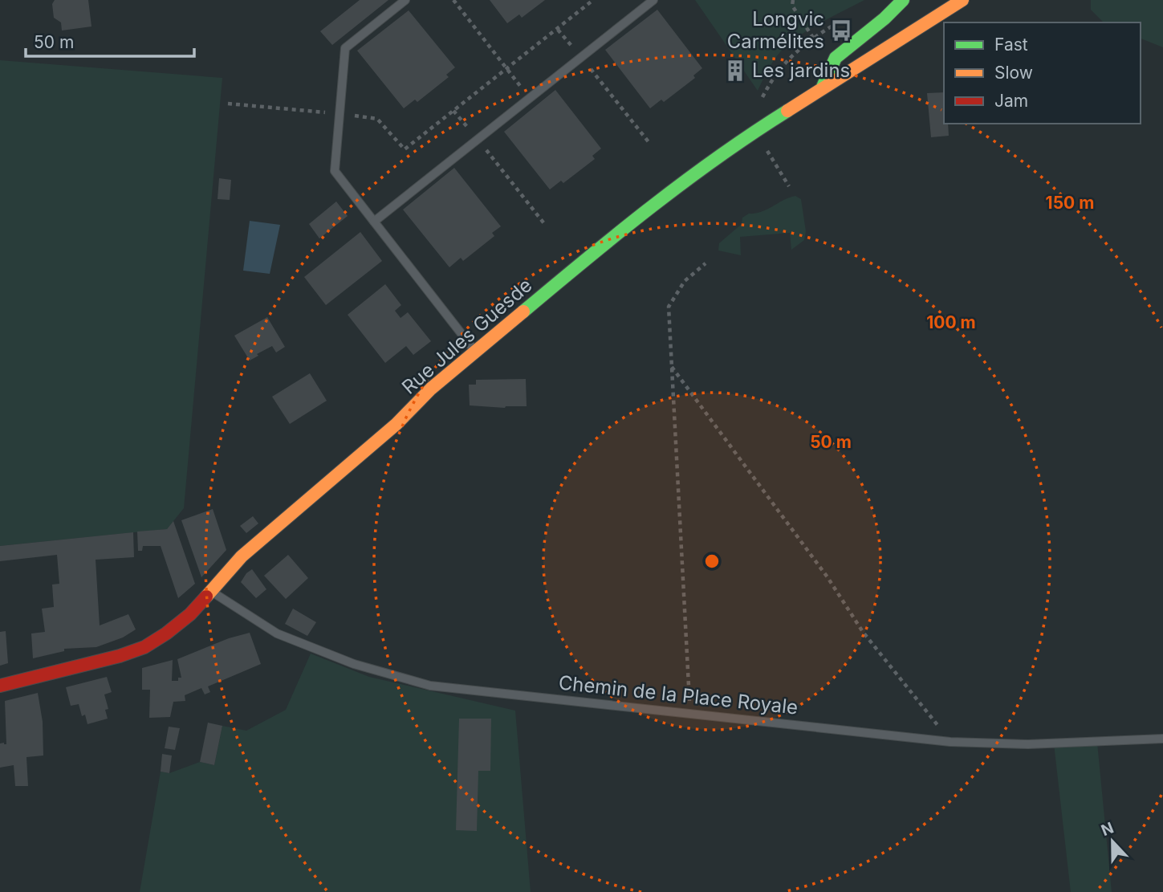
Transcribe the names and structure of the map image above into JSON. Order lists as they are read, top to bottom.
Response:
{
  "streets": {
    "street": ["Rue Jules Guesde"],
    "lane": ["Chemin de la Place Royale"]
  },
  "crossings": [
    ["Rue Jules Guesde", "Chemin de la Place Royale"]
  ],
  "places": {
    "bus stop": ["Longvic Carmélites"],
    "building": ["Les jardins"]
  },
  "legend": ["Fast", "Slow", "Jam"],
  "scale_bar": "50 m",
  "north": "top",
  "rings": ["150 m", "100 m", "50 m"]
}
